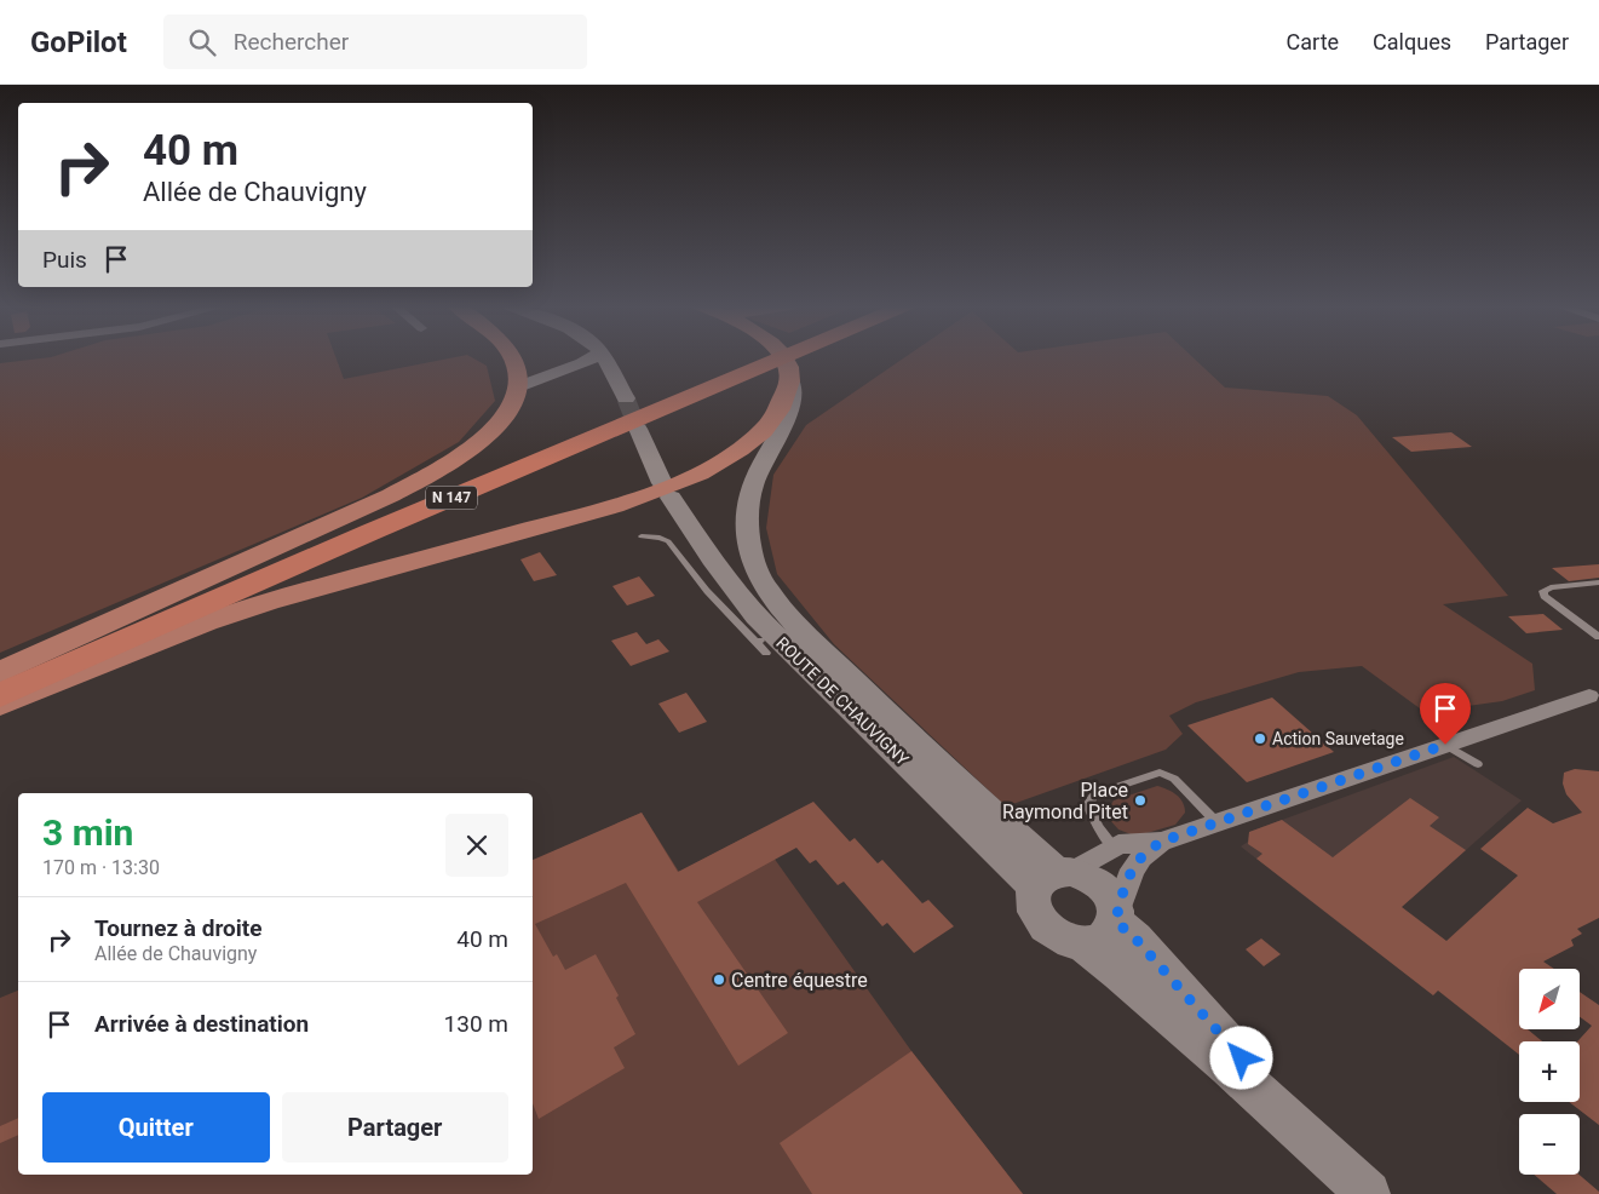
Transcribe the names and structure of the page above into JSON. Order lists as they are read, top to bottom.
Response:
{
  "streets": {
    "highway": ["N 147"],
    "main road": ["ROUTE DE CHAUVIGNY"]
  },
  "places": ["Action Sauvetage", "Place Raymond Pitet", "Centre équestre"],
  "north": "bottom left",
  "page": {
    "header": "GoPilot",
    "search": "Rechercher",
    "nav": ["Carte", "Calques", "Partager"],
    "turn": ["40 m", "Allée de Chauvigny"],
    "then": "Puis",
    "heading": ["3 min", "170 m · 13:30"],
    "list": [
      {
        "name": "Tournez à droite",
        "note": "Allée de Chauvigny",
        "value": "40 m"
      },
      {
        "name": "Arrivée à destination",
        "value": "130 m"
      }
    ],
    "map_buttons": ["+", "−"],
    "buttons": ["Quitter", "Partager"]
  }
}
